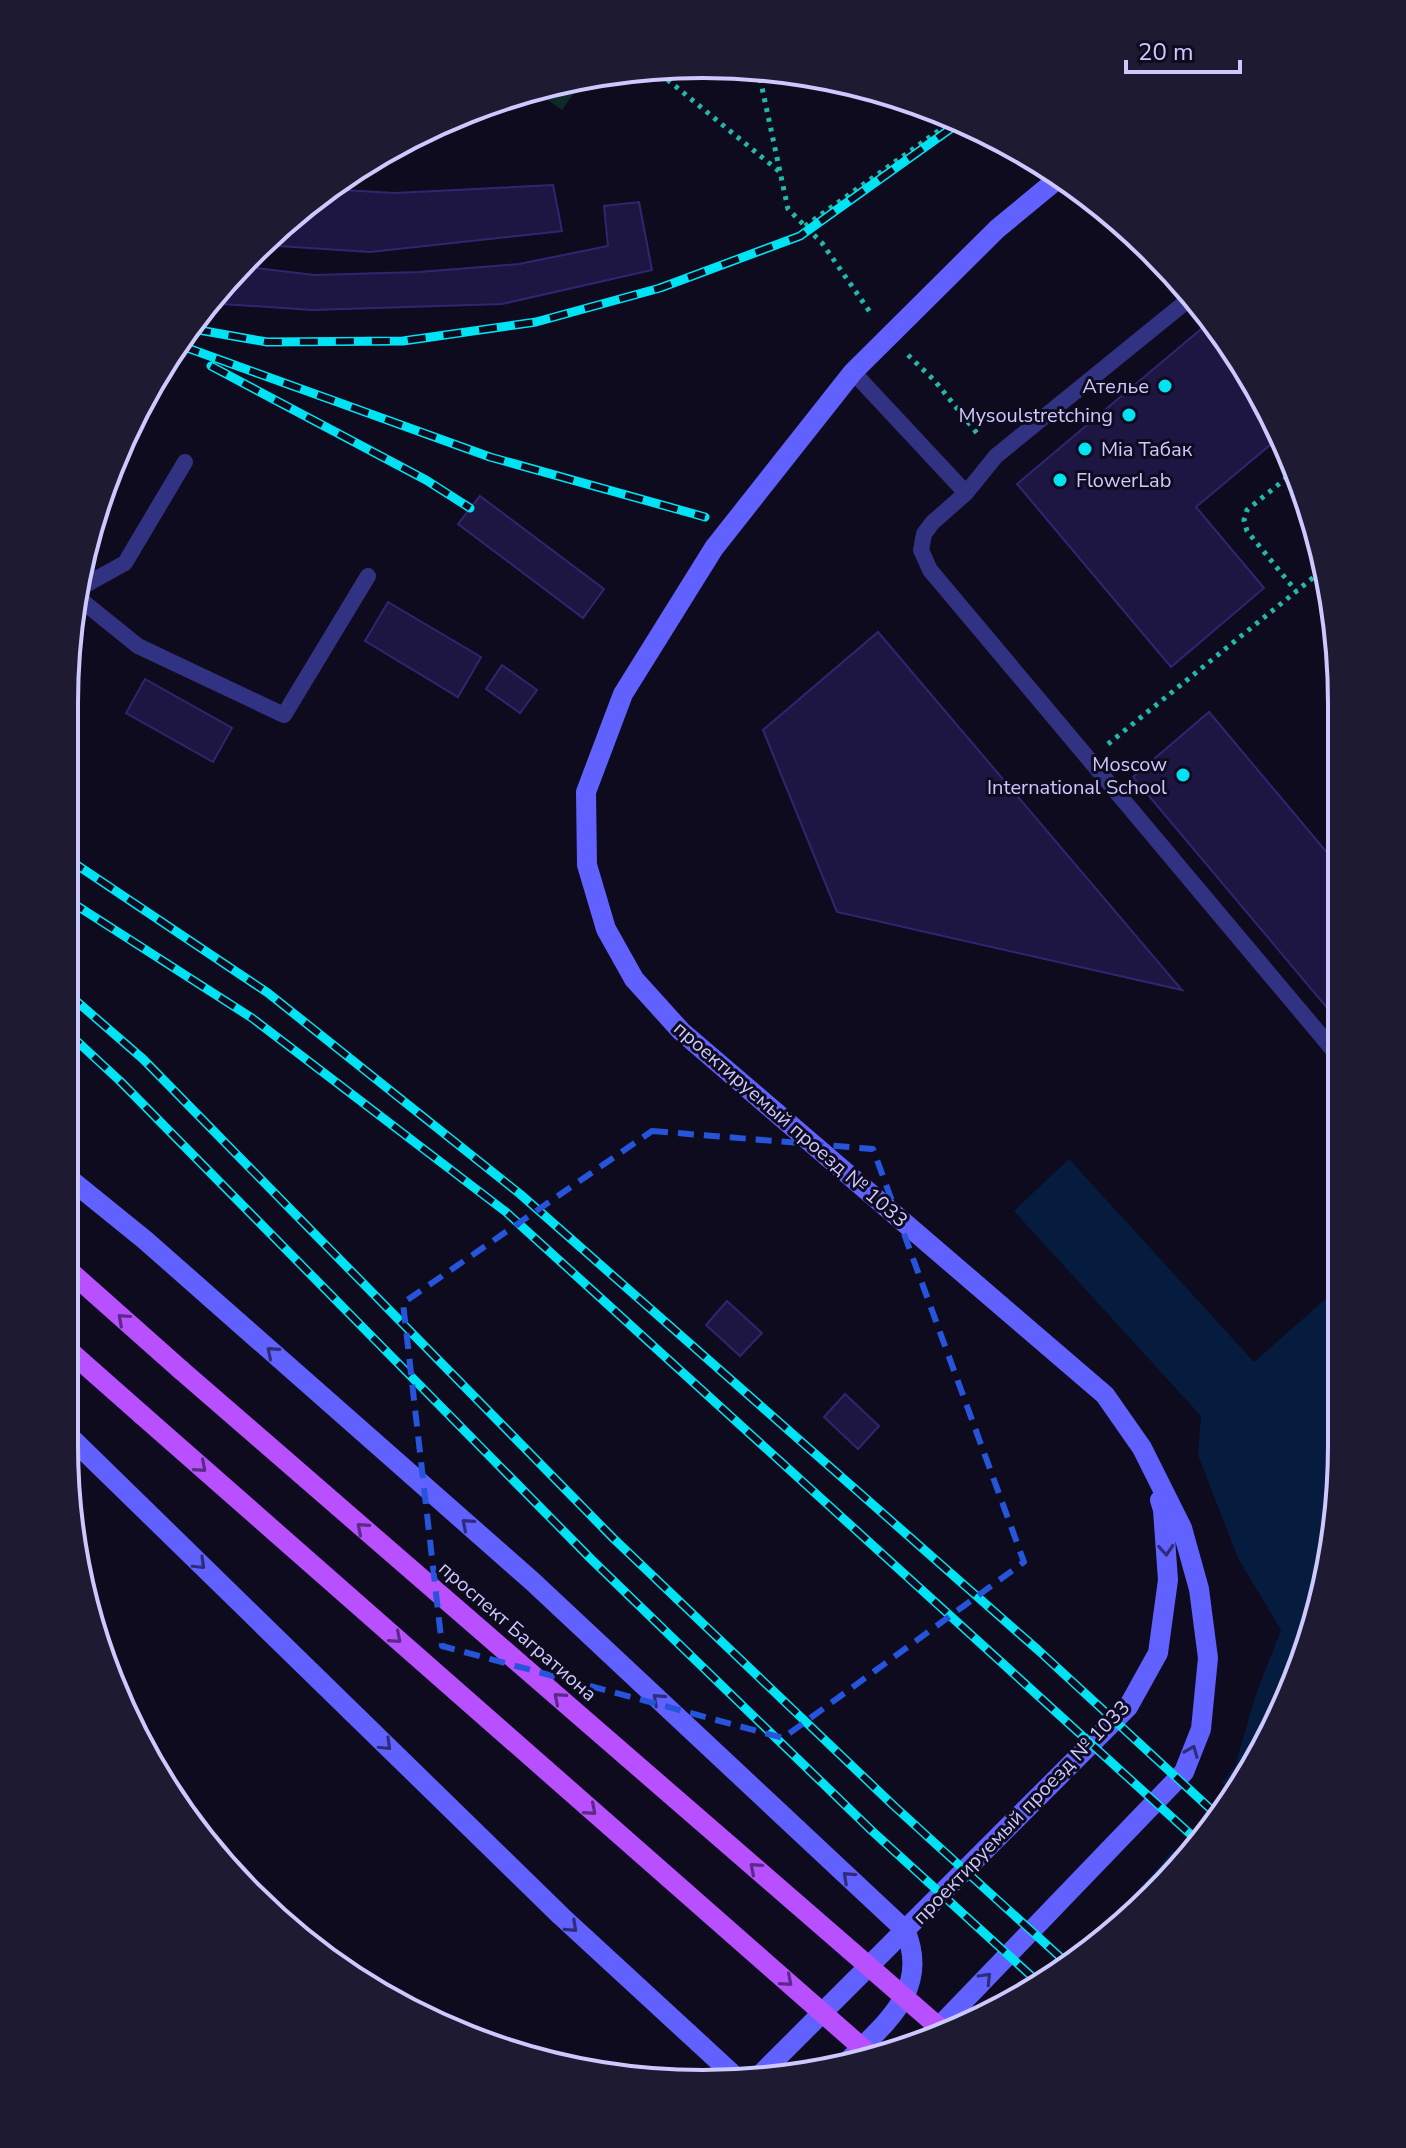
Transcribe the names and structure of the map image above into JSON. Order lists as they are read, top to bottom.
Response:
{
  "streets": {
    "main road": ["проспект Багратиона"],
    "street": ["проектируемый проезд № 1033"]
  },
  "places": [
    "Ателье",
    "Mysoulstretching",
    "Mia Табак",
    "FlowerLab",
    "Moscow International School"
  ],
  "scale_bar": "20 m"
}
